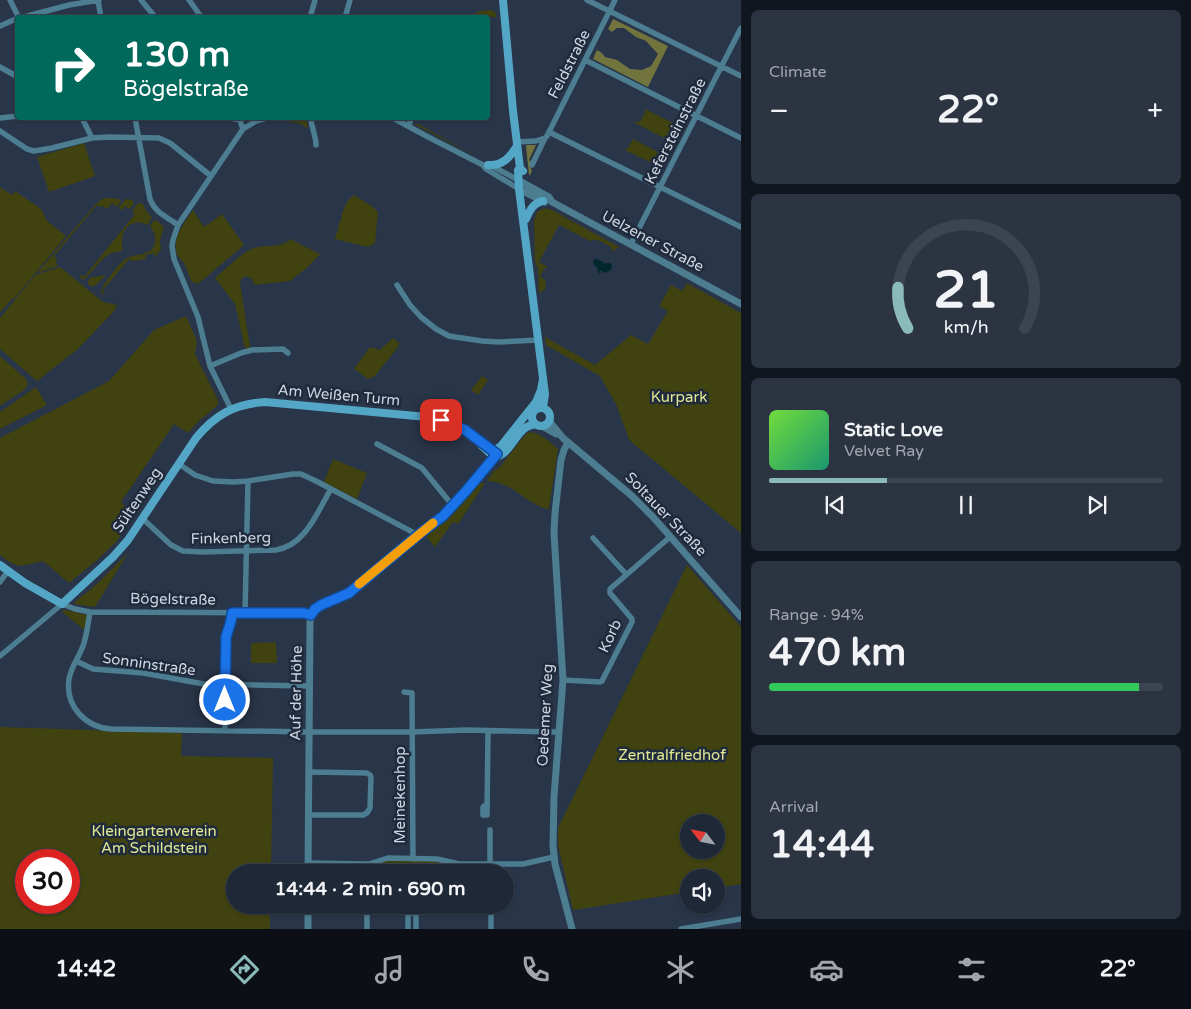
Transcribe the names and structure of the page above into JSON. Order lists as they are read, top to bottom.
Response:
{
  "streets": {
    "main road": ["Am Weißen Turm", "Sültenweg", "Soltauer Straße"],
    "street": [
      "Feldstraße",
      "Kefersteinstraße",
      "Uelzener Straße",
      "Finkenberg",
      "Bögelstraße",
      "Korb",
      "Sonninstraße",
      "Auf der Höhe",
      "Oedemer Weg",
      "Meinekenhop"
    ]
  },
  "crossings": [
    ["Kefersteinstraße", "Uelzener Straße"],
    ["Uelzener Straße", "Soltauer Straße"],
    ["Am Weißen Turm", "Sültenweg"],
    ["Sültenweg", "Finkenberg"],
    ["Sültenweg", "Bögelstraße"],
    ["Soltauer Straße", "Korb"],
    ["Soltauer Straße", "Oedemer Weg"],
    ["Bögelstraße", "Auf der Höhe"],
    ["Korb", "Oedemer Weg"],
    ["Sonninstraße", "Auf der Höhe"]
  ],
  "parks": ["Kurpark", "Zentralfriedhof", "Kleingartenverein Am Schildstein"],
  "north": "top left",
  "page": {
    "tile": [
      "Climate",
      ["Range · 94%", "470 km"],
      ["Arrival", "14:44"]
    ],
    "turn": ["130 m", "Bögelstraße"],
    "heat": ["−", "22°", "+"],
    "song": ["Static Love", "Velvet Ray"],
    "limit": "30",
    "trip": "14:44 · 2 min · 690 m",
    "tabs": ["14:42", "22°"],
    "gauge": ["21", "km/h"]
  }
}
